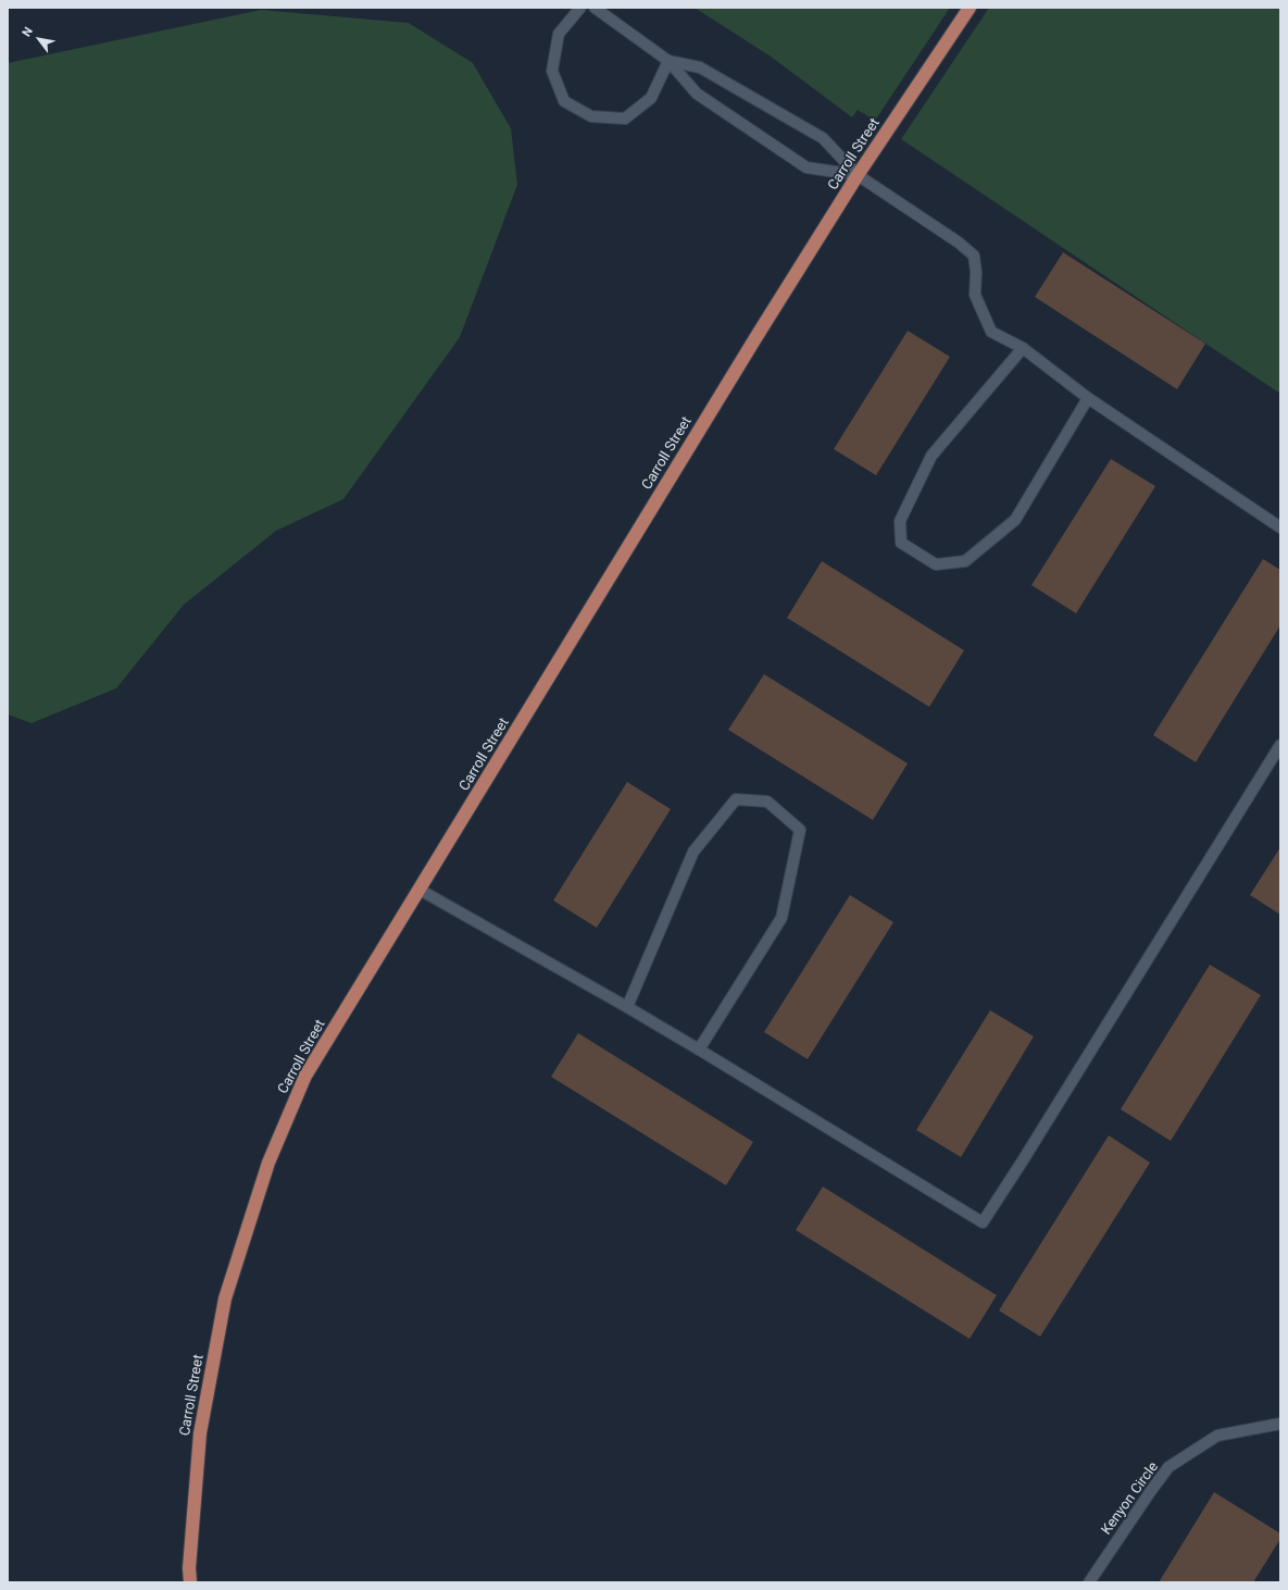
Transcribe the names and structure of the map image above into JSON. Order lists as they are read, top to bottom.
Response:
{
  "streets": {
    "main road": ["Carroll Street"],
    "lane": ["Kenyon Circle"]
  },
  "north": "top left"
}
